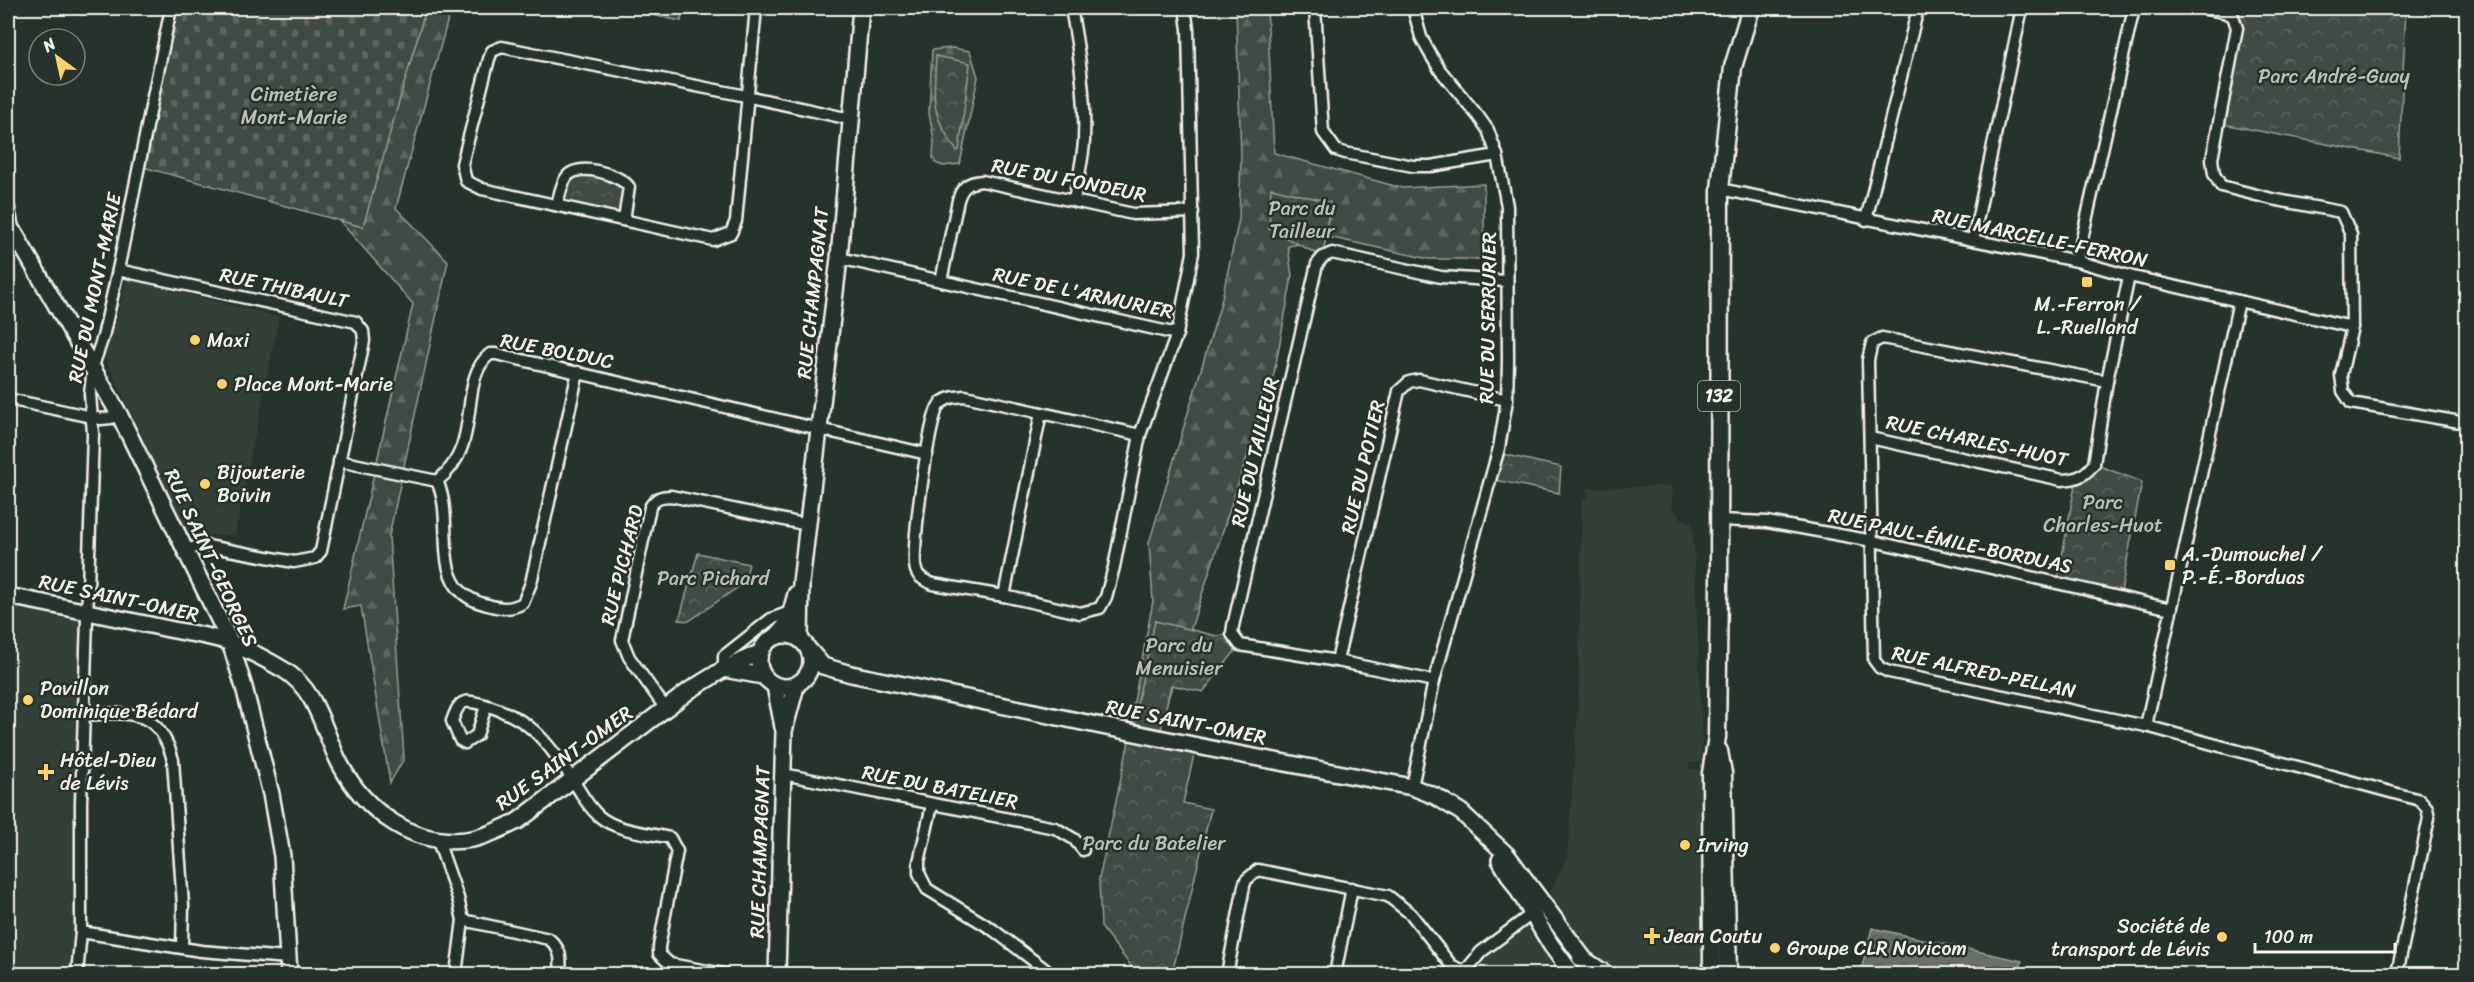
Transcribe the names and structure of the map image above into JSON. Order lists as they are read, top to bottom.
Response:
{
  "streets": {
    "main road": ["132"],
    "street": [
      "RUE DU FONDEUR",
      "RUE MARCELLE-FERRON",
      "RUE DU MONT-MARIE",
      "RUE THIBAULT",
      "RUE CHAMPAGNAT",
      "RUE DE L'ARMURIER",
      "RUE DU SERRURIER",
      "RUE BOLDUC",
      "RUE CHARLES-HUOT",
      "RUE DU TAILLEUR",
      "RUE DU POTIER",
      "RUE PAUL-ÉMILE-BORDUAS",
      "RUE SAINT-GEORGES",
      "RUE PICHARD",
      "RUE SAINT-OMER",
      "RUE ALFRED-PELLAN",
      "RUE DU BATELIER"
    ]
  },
  "crossings": [
    ["RUE DU FONDEUR", "RUE DE L'ARMURIER"],
    ["RUE MARCELLE-FERRON", "132"],
    ["RUE MARCELLE-FERRON", "RUE CHARLES-HUOT"],
    ["RUE DU MONT-MARIE", "RUE THIBAULT"],
    ["RUE DU MONT-MARIE", "RUE SAINT-GEORGES"],
    ["RUE DU MONT-MARIE", "RUE SAINT-OMER"],
    ["RUE THIBAULT", "RUE SAINT-GEORGES"],
    ["RUE CHAMPAGNAT", "RUE DE L'ARMURIER"],
    ["RUE CHAMPAGNAT", "RUE BOLDUC"],
    ["RUE CHAMPAGNAT", "RUE PICHARD"],
    ["RUE CHAMPAGNAT", "RUE SAINT-OMER"],
    ["RUE CHAMPAGNAT", "RUE DU BATELIER"],
    ["RUE DU SERRURIER", "RUE DU TAILLEUR"],
    ["RUE DU SERRURIER", "RUE DU POTIER"],
    ["RUE DU SERRURIER", "RUE SAINT-OMER"],
    ["132", "RUE PAUL-ÉMILE-BORDUAS"],
    ["RUE CHARLES-HUOT", "RUE ALFRED-PELLAN"],
    ["RUE DU TAILLEUR", "RUE DU POTIER"],
    ["RUE PAUL-ÉMILE-BORDUAS", "RUE ALFRED-PELLAN"],
    ["RUE SAINT-GEORGES", "RUE SAINT-OMER"],
    ["RUE PICHARD", "RUE SAINT-OMER"]
  ],
  "parks": [
    "Parc André-Guay",
    "Cimetière Mont-Marie",
    "Parc du Tailleur",
    "Parc Charles-Huot",
    "Parc Pichard",
    "Parc du Menuisier",
    "Parc du Batelier"
  ],
  "places": {
    "transit": ["M.-Ferron / L.-Ruelland", "A.-Dumouchel / P.-É.-Borduas"],
    "other": [
      "Maxi",
      "Place Mont-Marie",
      "Bijouterie Boivin",
      "Pavillon Dominique Bédard",
      "Irving",
      "Société de transport de Lévis",
      "Groupe CLR Novicom"
    ],
    "health": ["Hôtel-Dieu de Lévis", "Jean Coutu"]
  },
  "scale_bar": "100 m",
  "north": "top left"
}
